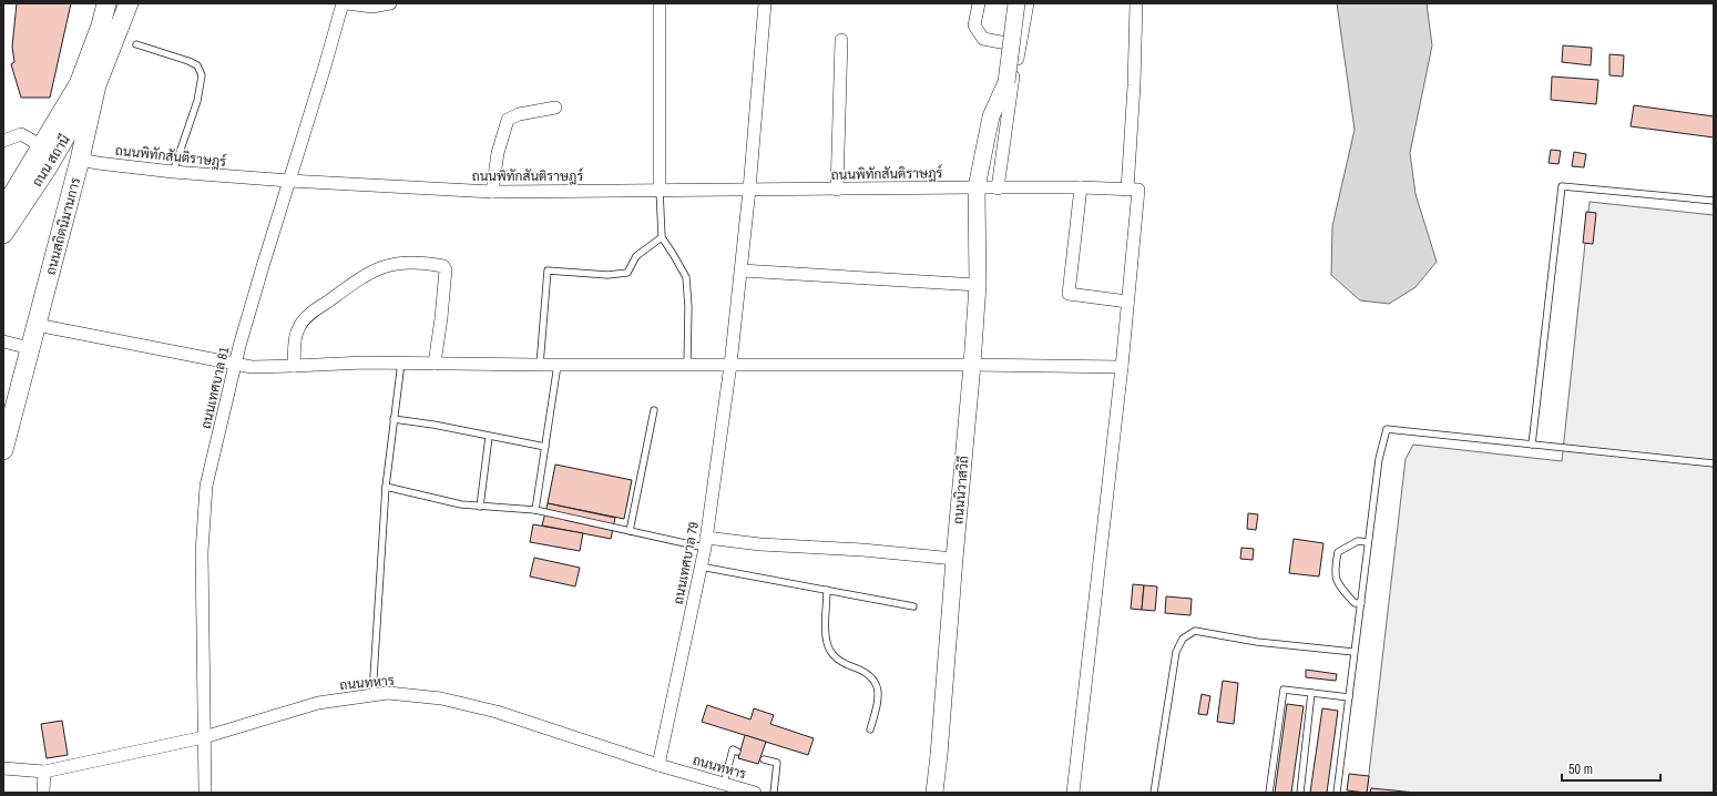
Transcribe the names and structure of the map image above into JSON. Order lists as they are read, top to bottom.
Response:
{
  "streets": {
    "main road": ["ถนน สถานี", "ถนนสถิตนิมานการ", "ถนนนิวาสวิถี"],
    "street": [
      "ถนนพิทักสันติราษฎร์",
      "ถนนเทศบาล 81",
      "ถนนเทศบาล 79",
      "ถนนทหาร"
    ]
  },
  "crossings": [
    ["ถนนพิทักสันติราษฎร์", "ถนนสถิตนิมานการ"],
    ["ถนนพิทักสันติราษฎร์", "ถนนเทศบาล 81"],
    ["ถนนพิทักสันติราษฎร์", "ถนนนิวาสวิถี"],
    ["ถนนพิทักสันติราษฎร์", "ถนนเทศบาล 79"],
    ["ถนน สถานี", "ถนนสถิตนิมานการ"],
    ["ถนนเทศบาล 81", "ถนนทหาร"],
    ["ถนนเทศบาล 79", "ถนนทหาร"]
  ],
  "scale_bar": "50 m"
}
